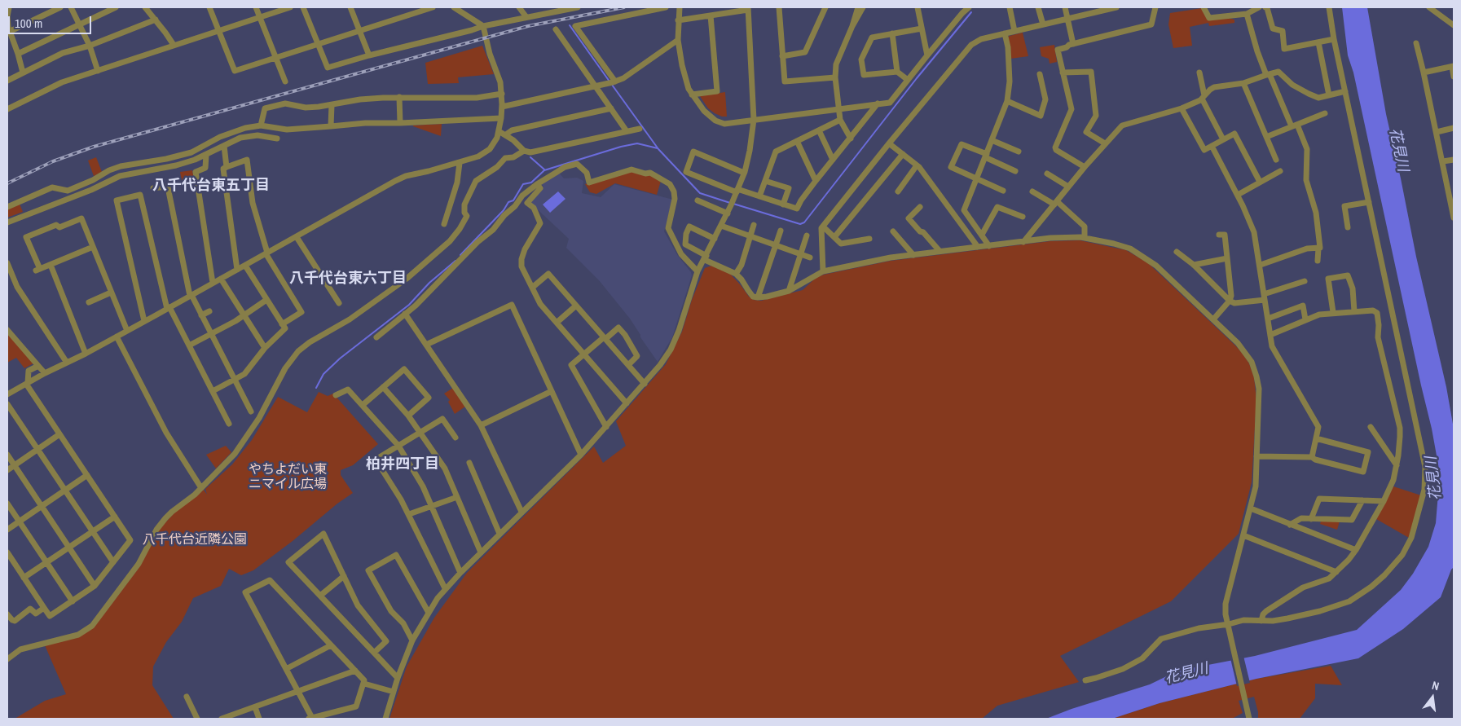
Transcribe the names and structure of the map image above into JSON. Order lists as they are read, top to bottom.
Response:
{
  "districts": ["八千代台東五丁目", "八千代台東六丁目", "柏井四丁目"],
  "water": ["花見川"],
  "parks": ["やちよだい東 ニマイル広場", "八千代台近隣公園"],
  "scale_bar": "100 m",
  "north": "top"
}
